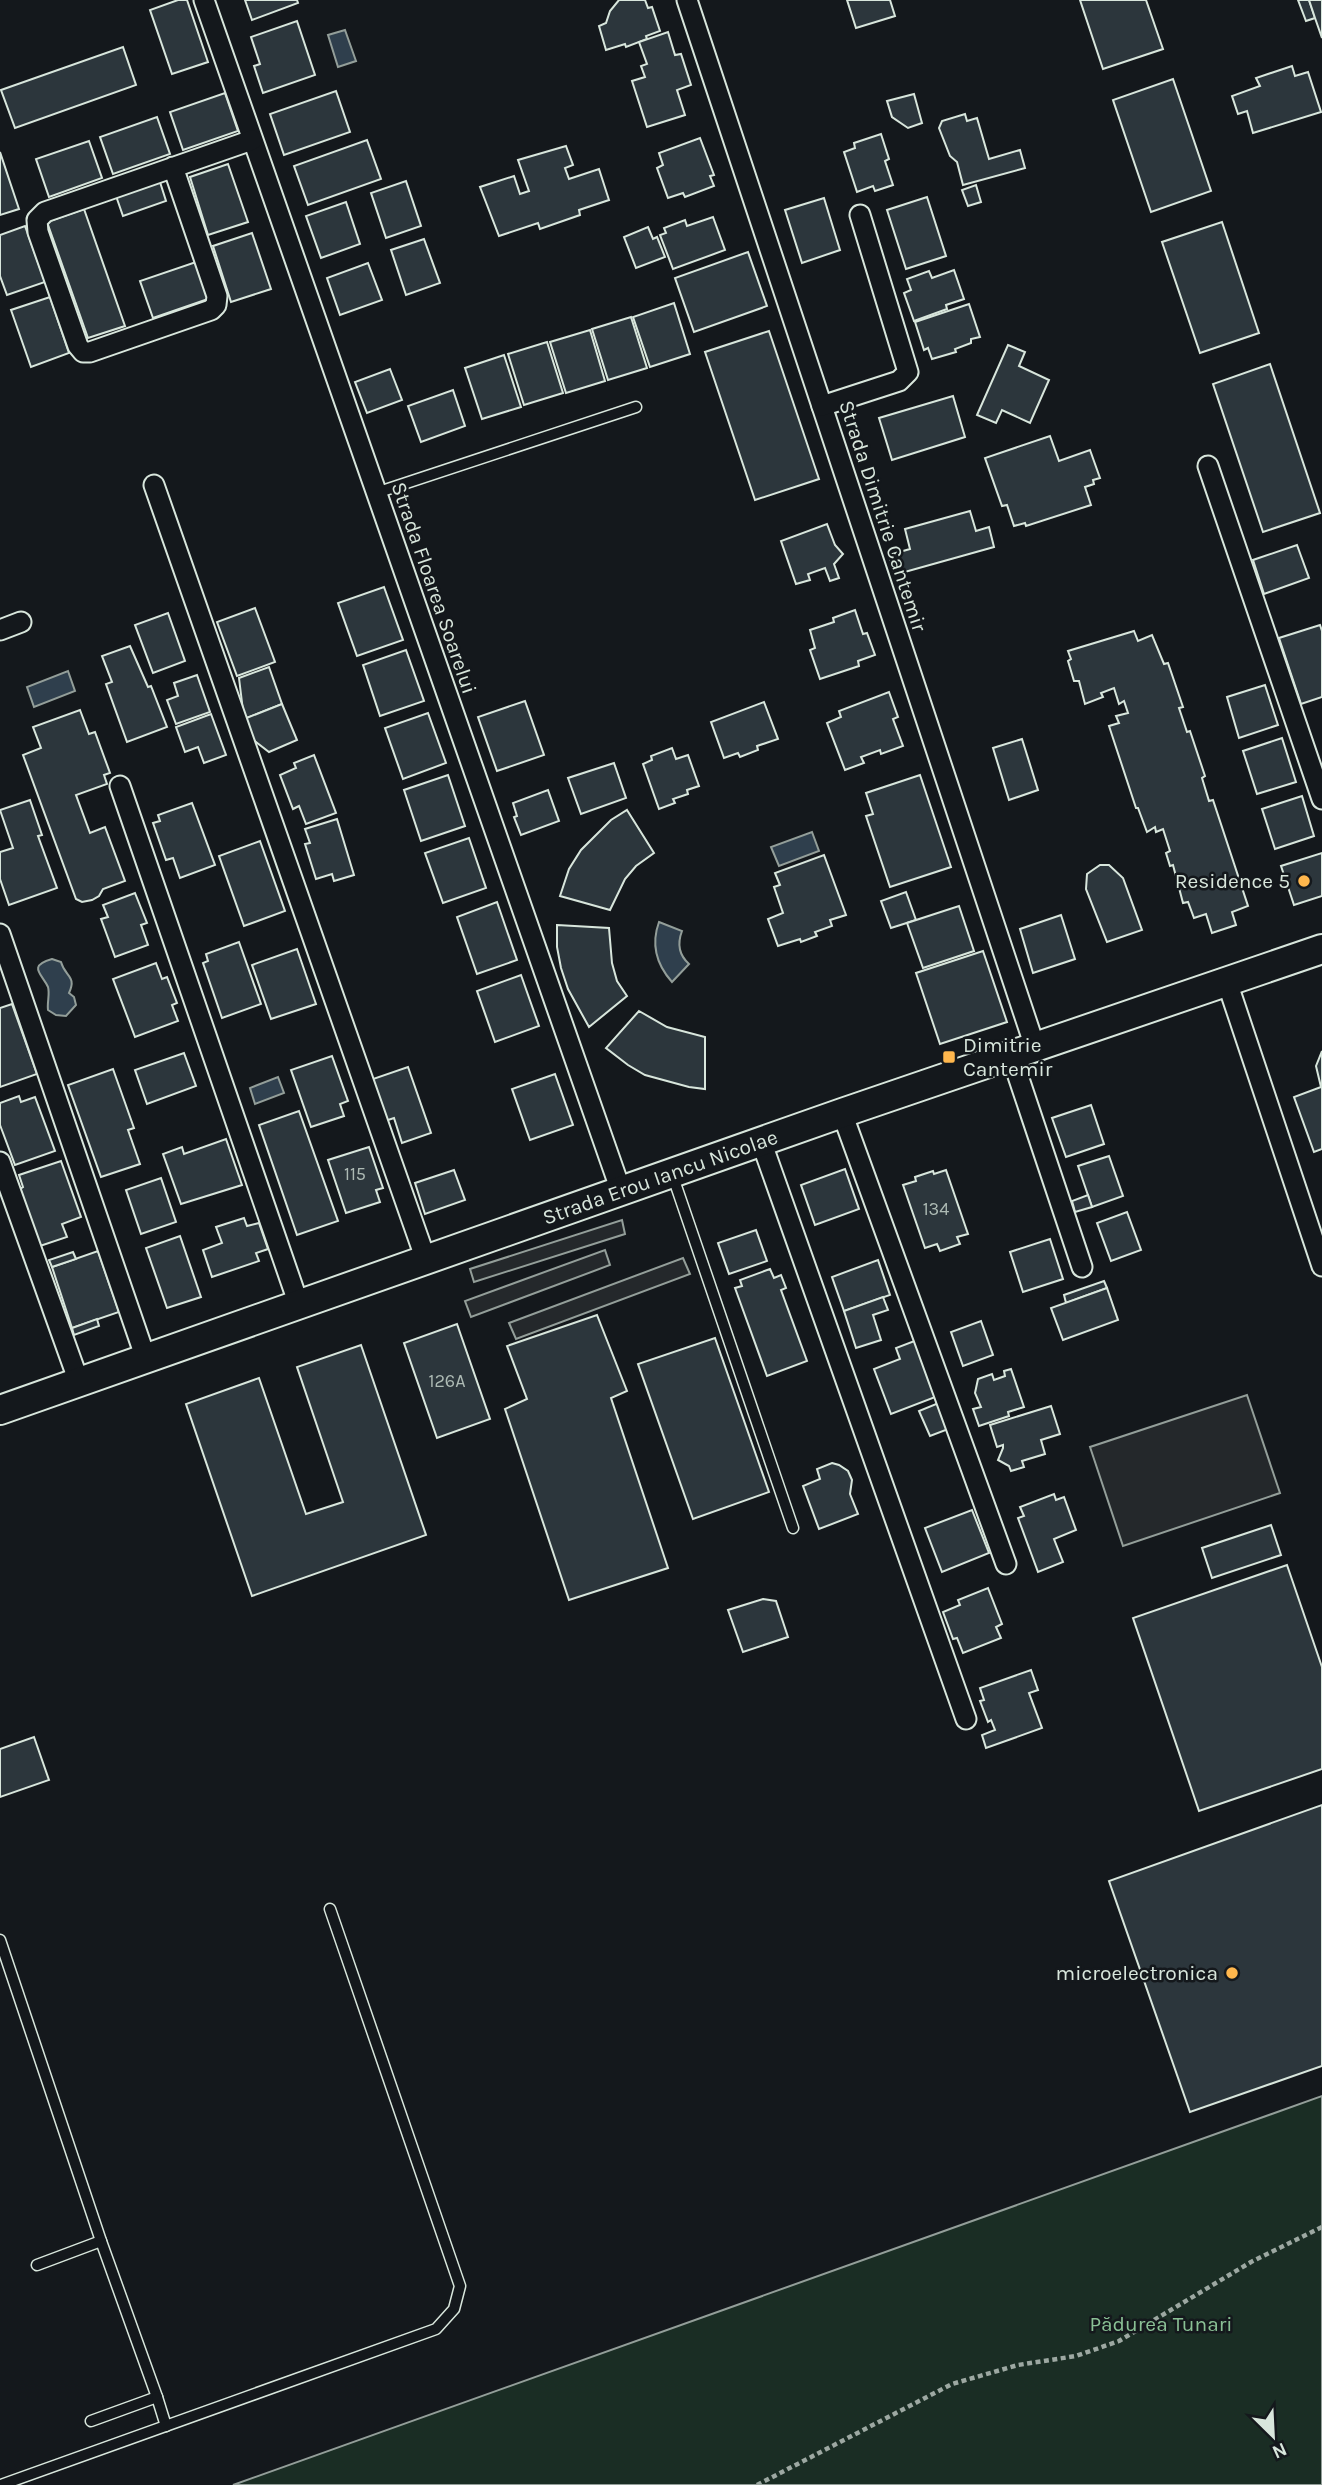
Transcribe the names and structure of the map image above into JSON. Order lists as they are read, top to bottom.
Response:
{
  "streets": {
    "street": ["Strada Dimitrie Cantemir", "Strada Floarea Soarelui", "Strada Erou Iancu Nicolae"]
  },
  "crossings": [
    ["Strada Dimitrie Cantemir", "Strada Erou Iancu Nicolae"],
    ["Strada Floarea Soarelui", "Strada Erou Iancu Nicolae"]
  ],
  "parks": ["Pădurea Tunari"],
  "places": {
    "other": ["Residence 5", "microelectronica"],
    "transit": ["Dimitrie Cantemir"]
  },
  "house_numbers": ["115", "134", "126A"],
  "north": "bottom right"
}
